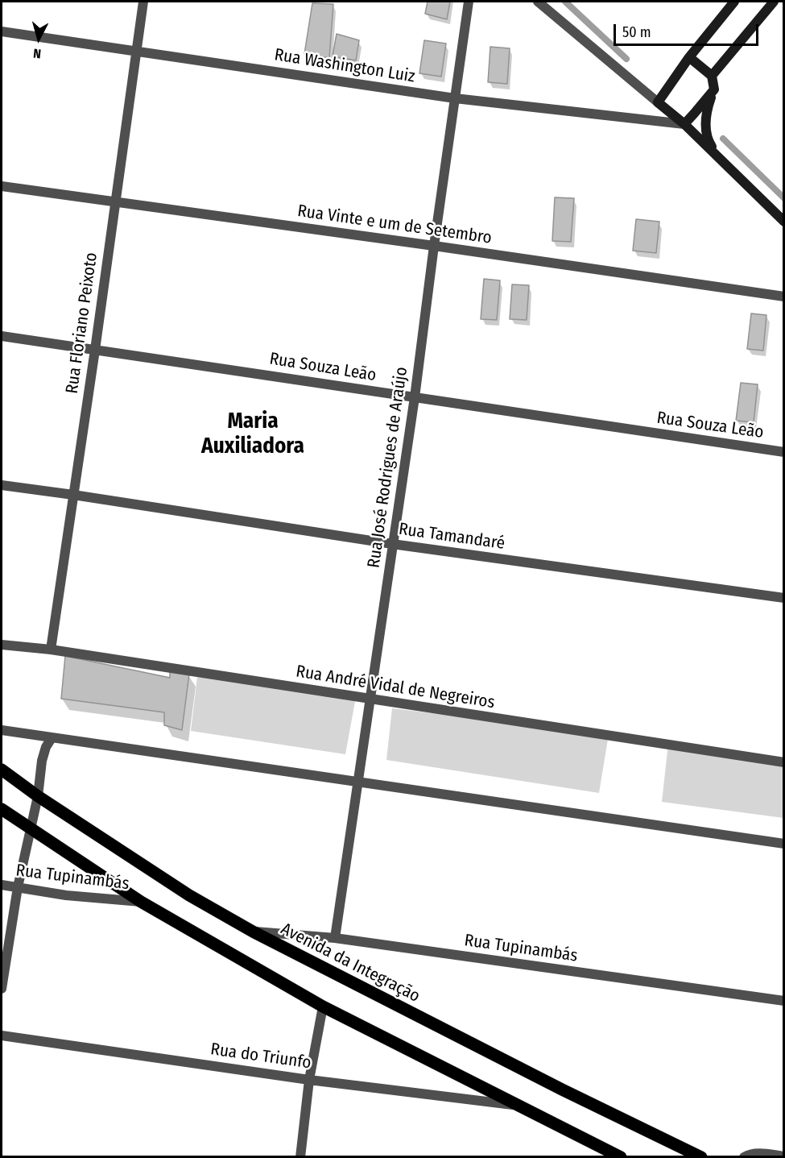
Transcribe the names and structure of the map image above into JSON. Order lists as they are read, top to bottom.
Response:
{
  "streets": {
    "main road": ["Avenida da Integração"],
    "street": [
      "Rua Washington Luiz",
      "Rua Vinte e um de Setembro",
      "Rua Floriano Peixoto",
      "Rua Souza Leão",
      "Rua José Rodrigues de Araújo",
      "Rua Tamandaré",
      "Rua André Vidal de Negreiros",
      "Rua Tupinambás",
      "Rua do Triunfo"
    ]
  },
  "crossings": [
    ["Rua Washington Luiz", "Rua Floriano Peixoto"],
    ["Rua Washington Luiz", "Rua José Rodrigues de Araújo"],
    ["Rua Vinte e um de Setembro", "Rua Floriano Peixoto"],
    ["Rua Vinte e um de Setembro", "Rua José Rodrigues de Araújo"],
    ["Rua Floriano Peixoto", "Rua Souza Leão"],
    ["Rua Floriano Peixoto", "Rua Tamandaré"],
    ["Rua Floriano Peixoto", "Rua André Vidal de Negreiros"],
    ["Rua Souza Leão", "Rua José Rodrigues de Araújo"],
    ["Rua José Rodrigues de Araújo", "Rua Tamandaré"],
    ["Rua José Rodrigues de Araújo", "Rua André Vidal de Negreiros"],
    ["Rua José Rodrigues de Araújo", "Rua Tupinambás"],
    ["Rua Tupinambás", "Avenida da Integração"]
  ],
  "districts": ["Maria Auxiliadora"],
  "scale_bar": "50 m",
  "north": "bottom"
}
